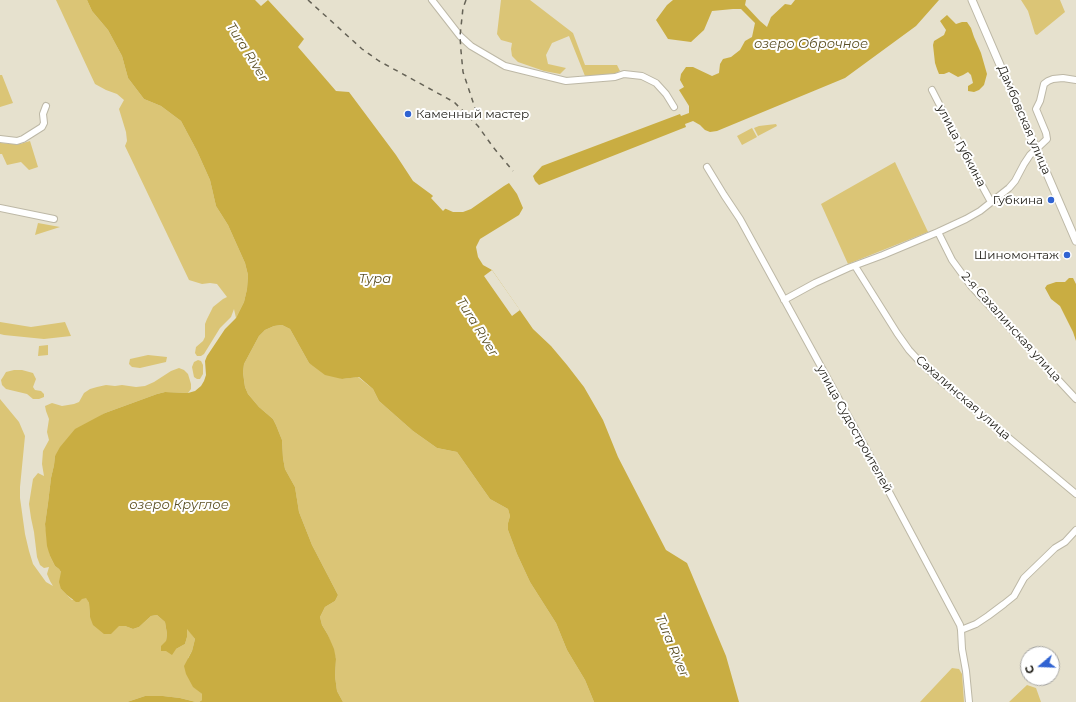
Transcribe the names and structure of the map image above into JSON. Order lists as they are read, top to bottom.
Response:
{
  "streets": {
    "main road": ["Дамбовская улица"],
    "street": [
      "улица Губкина",
      "2-я Сахалинская улица",
      "Сахалинская улица",
      "улица Судостроителей"
    ]
  },
  "crossings": [
    ["Дамбовская улица", "улица Губкина"],
    ["улица Губкина", "2-я Сахалинская улица"],
    ["улица Губкина", "Сахалинская улица"],
    ["улица Губкина", "улица Судостроителей"]
  ],
  "water": [
    "озеро Оброчное",
    "Tura River",
    "Тура",
    "озеро Круглое"
  ],
  "places": ["Каменный мастер", "Губкина", "Шиномонтаж"],
  "north": "left"
}
